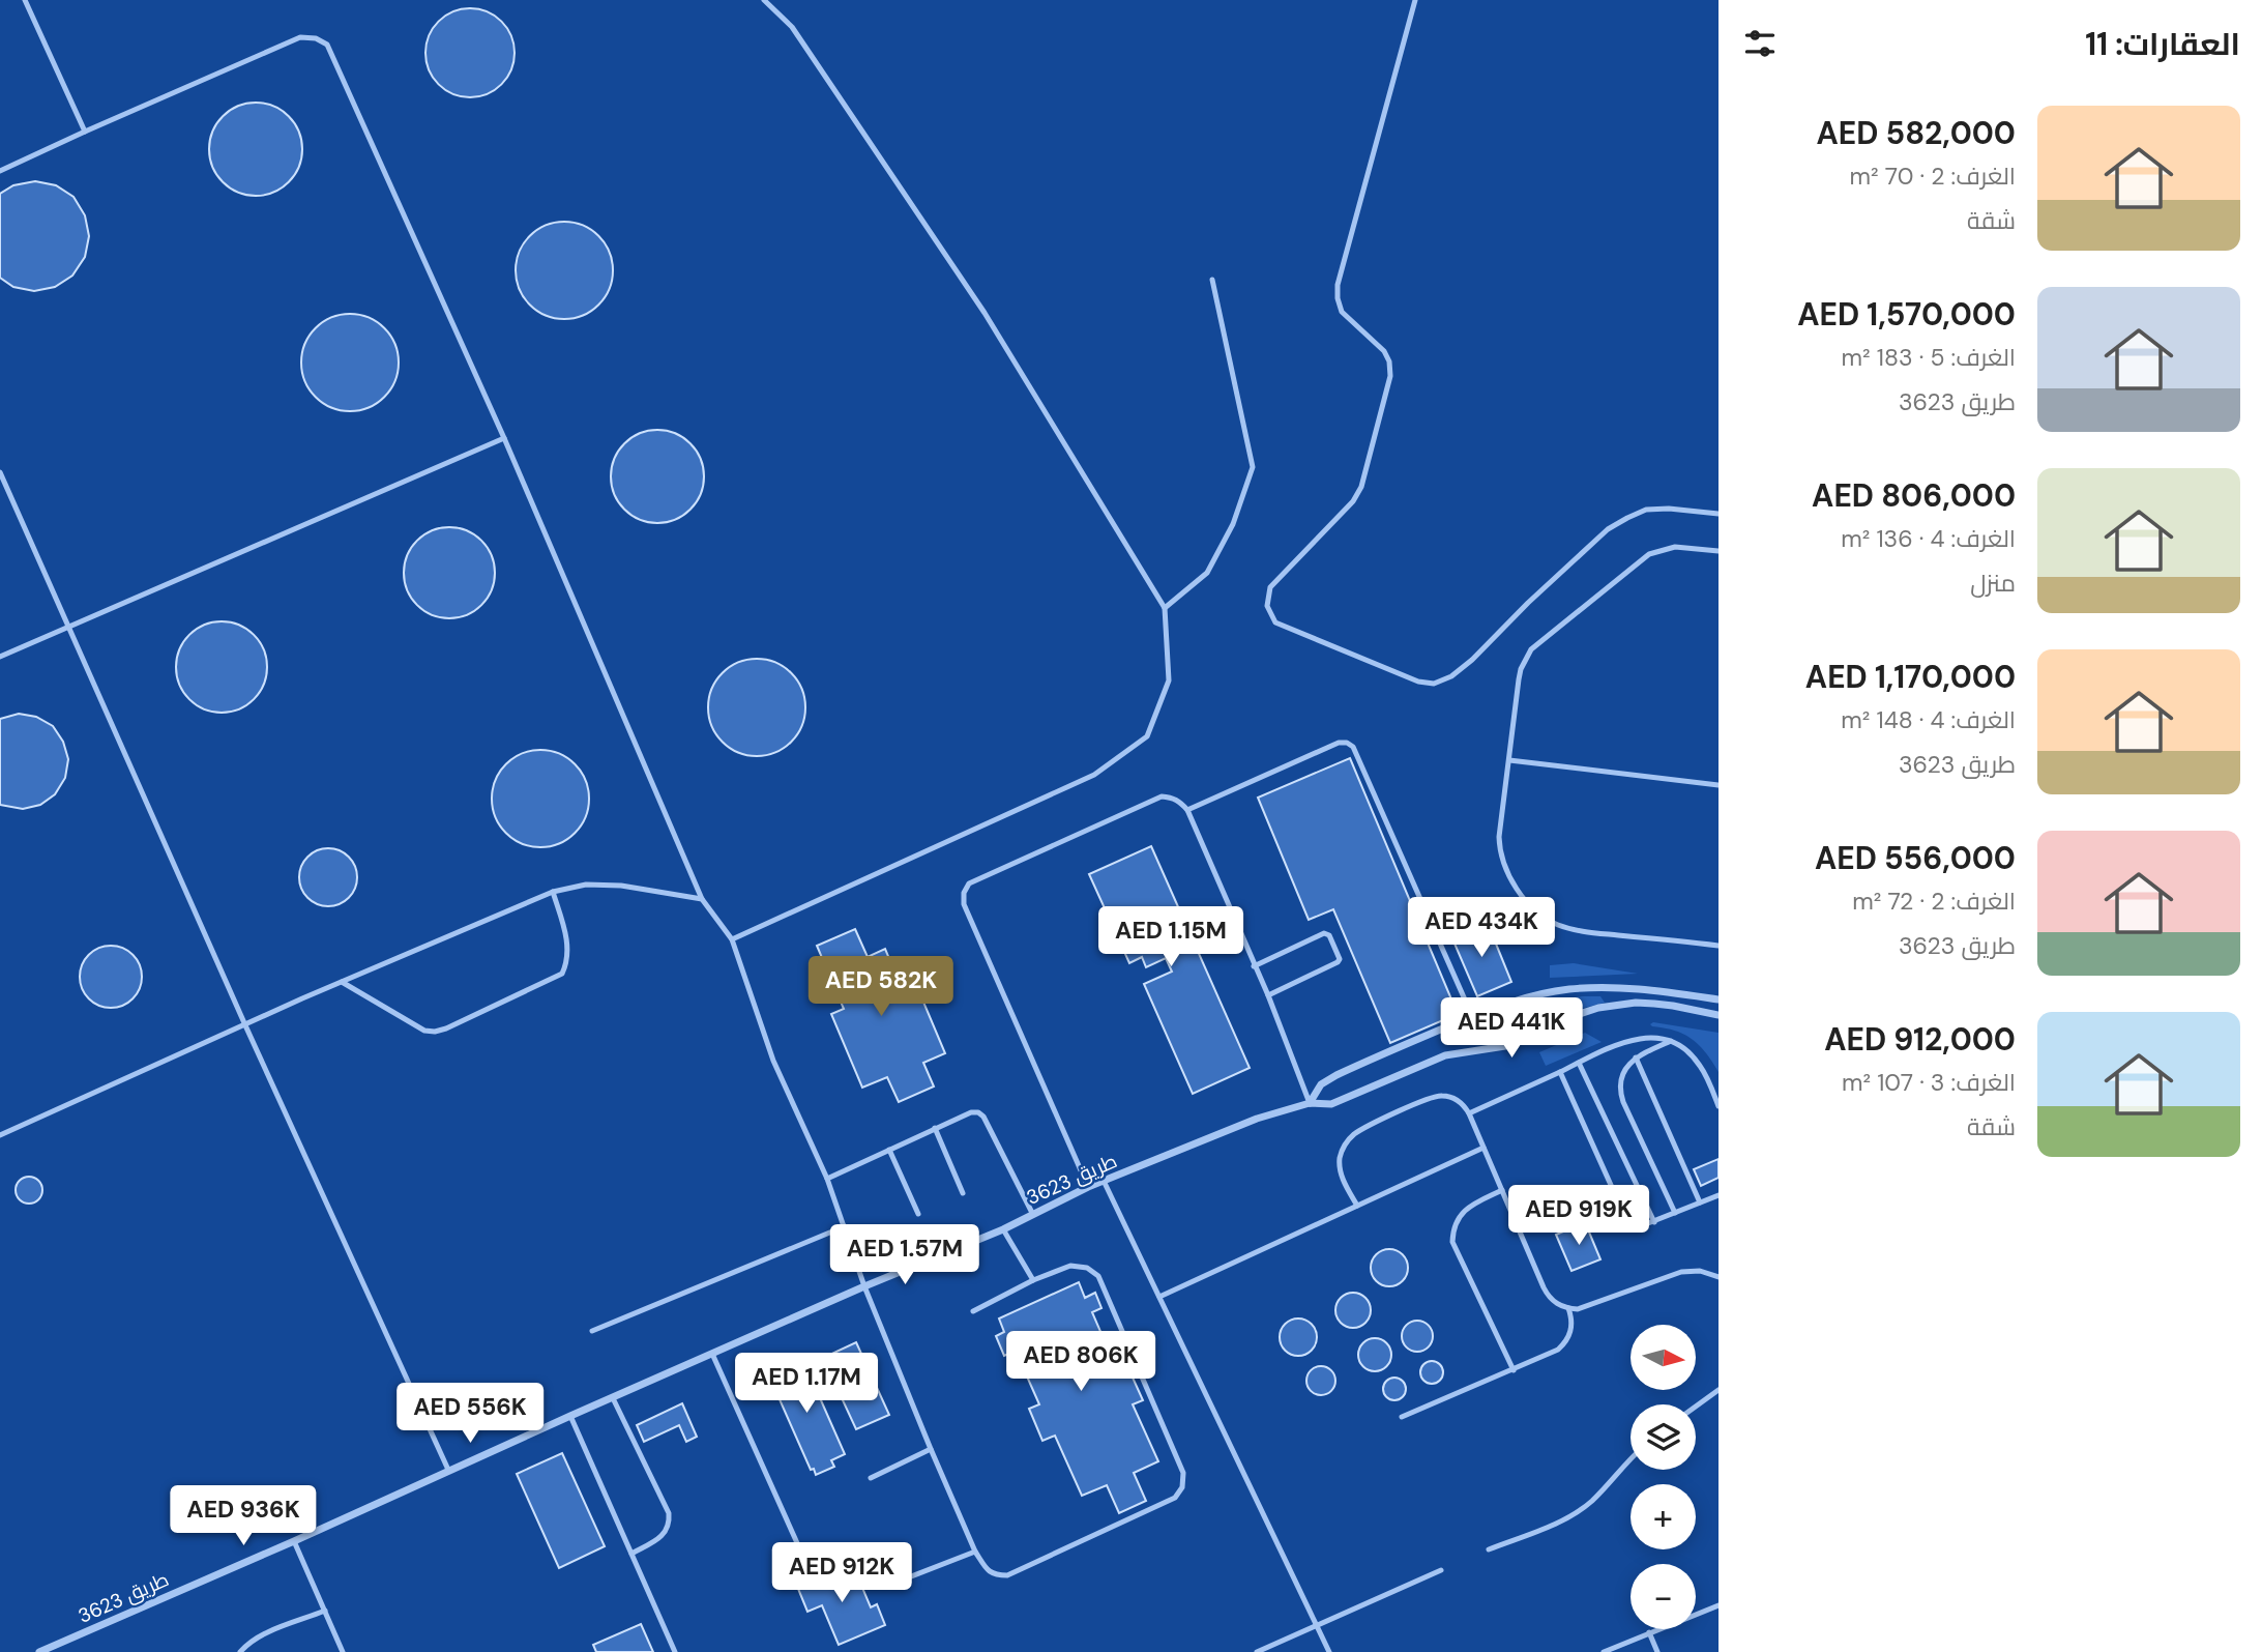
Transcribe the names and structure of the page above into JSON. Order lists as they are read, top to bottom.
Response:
{
  "streets": {
    "street": ["طريق 3623"]
  },
  "north": "right",
  "page": {
    "heading": "العقارات: 11",
    "list": [
      {
        "name": "AED 582,000",
        "note": "الغرف: 2 · 70 m² · شقة"
      },
      {
        "name": "AED 1,570,000",
        "note": "الغرف: 5 · 183 m² · طريق 3623"
      },
      {
        "name": "AED 806,000",
        "note": "الغرف: 4 · 136 m² · منزل"
      },
      {
        "name": "AED 1,170,000",
        "note": "الغرف: 4 · 148 m² · طريق 3623"
      },
      {
        "name": "AED 556,000",
        "note": "الغرف: 2 · 72 m² · طريق 3623"
      },
      {
        "name": "AED 912,000",
        "note": "الغرف: 3 · 107 m² · شقة"
      }
    ],
    "price": [
      "AED 434K",
      "AED 1.15M",
      "AED 582K",
      "AED 441K",
      "AED 919K",
      "AED 1.57M",
      "AED 806K",
      "AED 1.17M",
      "AED 556K",
      "AED 936K",
      "AED 912K"
    ],
    "map_buttons": ["+", "−"]
  }
}
